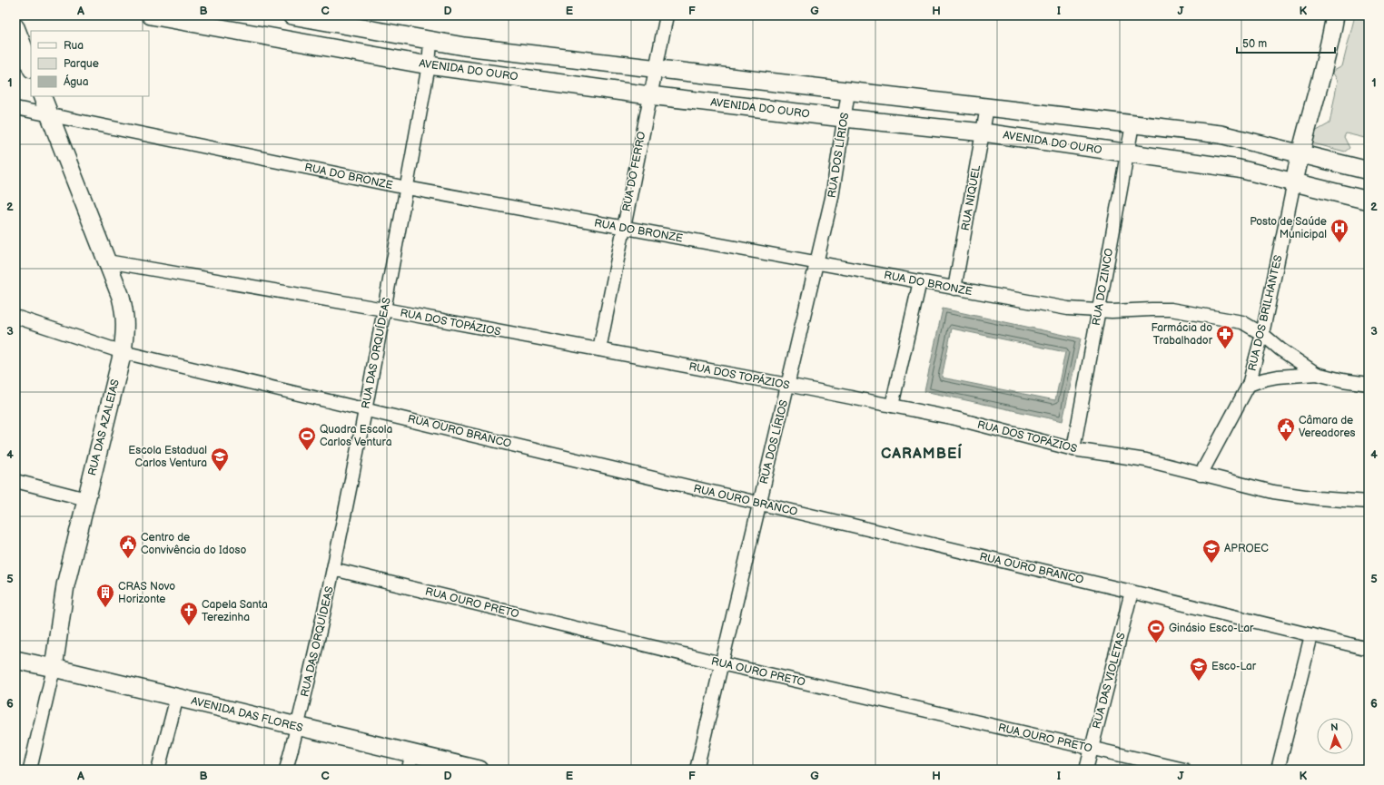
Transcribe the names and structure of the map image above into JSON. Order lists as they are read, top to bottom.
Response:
{
  "streets": {
    "street": [
      "AVENIDA DO OURO",
      "RUA DOS LÍRIOS",
      "RUA DO FERRO",
      "RUA DO BRONZE",
      "RUA NIQUEL",
      "RUA DO ZINCO",
      "RUA DOS BRILHANTES",
      "RUA DOS TOPÁZIOS",
      "RUA DAS ORQUÍDEAS",
      "RUA DAS AZALEIAS",
      "RUA OURO BRANCO",
      "RUA OURO PRETO",
      "RUA DAS VIOLETAS",
      "AVENIDA DAS FLORES"
    ]
  },
  "crossings": [
    ["AVENIDA DO OURO", "RUA DOS LÍRIOS"],
    ["AVENIDA DO OURO", "RUA DO FERRO"],
    ["AVENIDA DO OURO", "RUA NIQUEL"],
    ["AVENIDA DO OURO", "RUA DO ZINCO"],
    ["AVENIDA DO OURO", "RUA DOS BRILHANTES"],
    ["AVENIDA DO OURO", "RUA DAS ORQUÍDEAS"],
    ["RUA DOS LÍRIOS", "RUA DO BRONZE"],
    ["RUA DOS LÍRIOS", "RUA DOS TOPÁZIOS"],
    ["RUA DOS LÍRIOS", "RUA OURO BRANCO"],
    ["RUA DOS LÍRIOS", "RUA OURO PRETO"],
    ["RUA DO FERRO", "RUA DO BRONZE"],
    ["RUA DO FERRO", "RUA DOS TOPÁZIOS"],
    ["RUA DO BRONZE", "RUA NIQUEL"],
    ["RUA DO BRONZE", "RUA DO ZINCO"],
    ["RUA DO BRONZE", "RUA DOS BRILHANTES"],
    ["RUA DO BRONZE", "RUA DAS ORQUÍDEAS"],
    ["RUA DO BRONZE", "RUA DAS AZALEIAS"],
    ["RUA DO ZINCO", "RUA DOS TOPÁZIOS"],
    ["RUA DOS BRILHANTES", "RUA DOS TOPÁZIOS"],
    ["RUA DOS TOPÁZIOS", "RUA DAS ORQUÍDEAS"],
    ["RUA DOS TOPÁZIOS", "RUA DAS AZALEIAS"],
    ["RUA DAS ORQUÍDEAS", "RUA OURO BRANCO"],
    ["RUA DAS ORQUÍDEAS", "RUA OURO PRETO"],
    ["RUA DAS ORQUÍDEAS", "AVENIDA DAS FLORES"],
    ["RUA DAS AZALEIAS", "RUA OURO BRANCO"],
    ["RUA DAS AZALEIAS", "AVENIDA DAS FLORES"],
    ["RUA OURO BRANCO", "RUA DAS VIOLETAS"],
    ["RUA OURO PRETO", "RUA DAS VIOLETAS"]
  ],
  "districts": ["CARAMBEÍ"],
  "places": {
    "hospital": ["Posto de Saúde Municipal"],
    "pharmacy": ["Farmácia do Trabalhador"],
    "public building": ["Câmara de Vereadores", "Centro de Convivência do Idoso"],
    "sports": ["Quadra Escola Carlos Ventura", "Ginásio Esco-Lar"],
    "school or university": ["Escola Estadual Carlos Ventura", "APROEC", "Esco-Lar"],
    "building": ["CRAS Novo Horizonte"],
    "church": ["Capela Santa Terezinha"]
  },
  "legend": ["Rua", "Parque", "Água"],
  "scale_bar": "50 m",
  "north": "top",
  "grid": {
    "columns": [
      "A",
      "B",
      "C",
      "D",
      "E",
      "F",
      "G",
      "H",
      "I",
      "J",
      "K"
    ],
    "rows": [
      "1",
      "2",
      "3",
      "4",
      "5",
      "6"
    ]
  }
}
